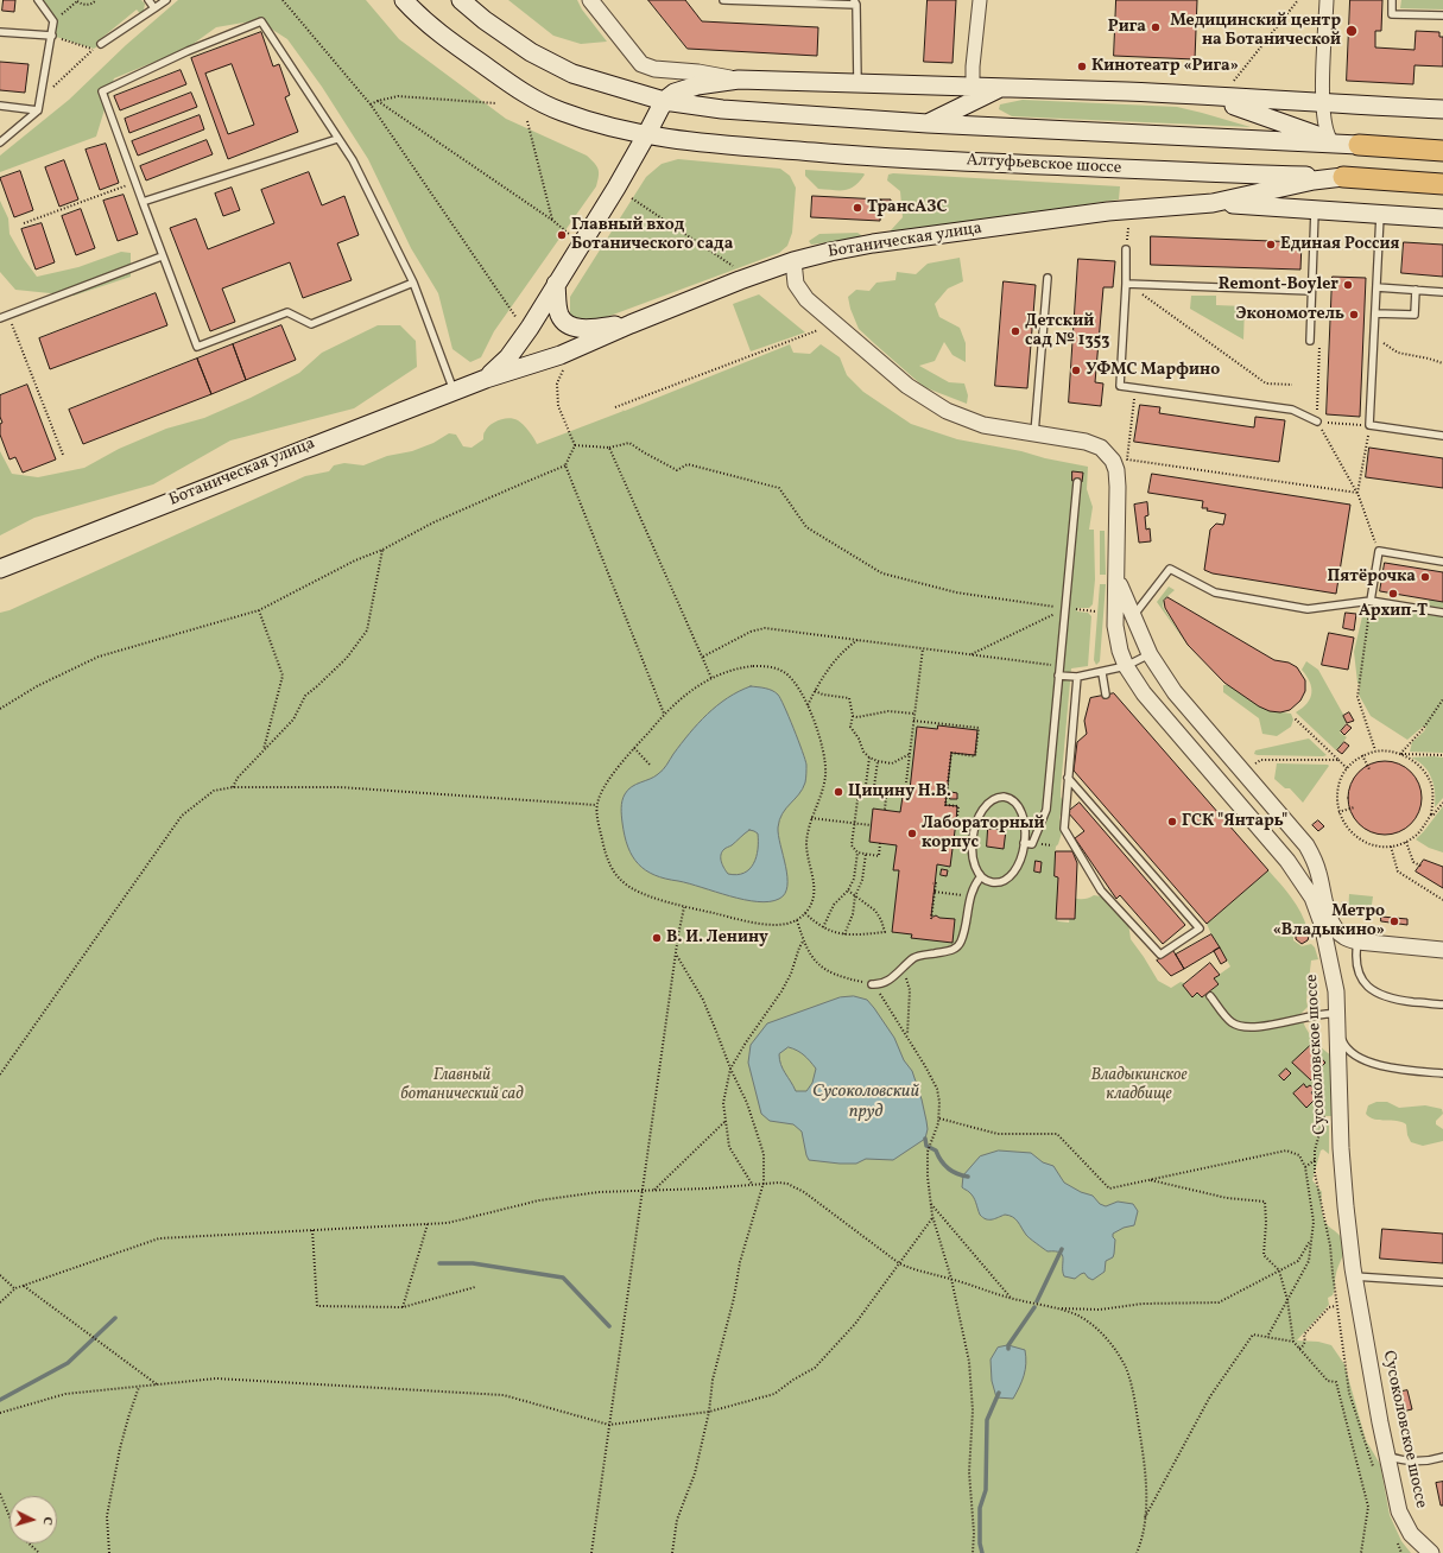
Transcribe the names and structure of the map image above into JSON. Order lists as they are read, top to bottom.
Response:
{
  "streets": {
    "main road": ["Алтуфьевское шоссе", "Ботаническая улица"],
    "street": ["Сусоколовское шоссе"]
  },
  "crossings": [
    ["Алтуфьевское шоссе", "Ботаническая улица"],
    ["Ботаническая улица", "Сусоколовское шоссе"]
  ],
  "water": ["Сусоколовский пруд"],
  "parks": ["Главный ботанический сад", "Владыкинское кладбище"],
  "places": [
    "Рига",
    "Медицинский центр на Ботанической",
    "Кинотеатр «Рига»",
    "ТрансАЗС",
    "Главный вход Ботанического сада",
    "Единая Россия",
    "Remont-Boyler",
    "Экономотель",
    "Детский сад № 1353",
    "УФМС Марфино",
    "Пятёрочка",
    "Архип-Т",
    "Цицину Н.В.",
    "ГСК \"Янтарь\"",
    "Лабораторный корпус",
    "Метро «Владыкино»",
    "В. И. Ленину"
  ],
  "north": "right"
}
